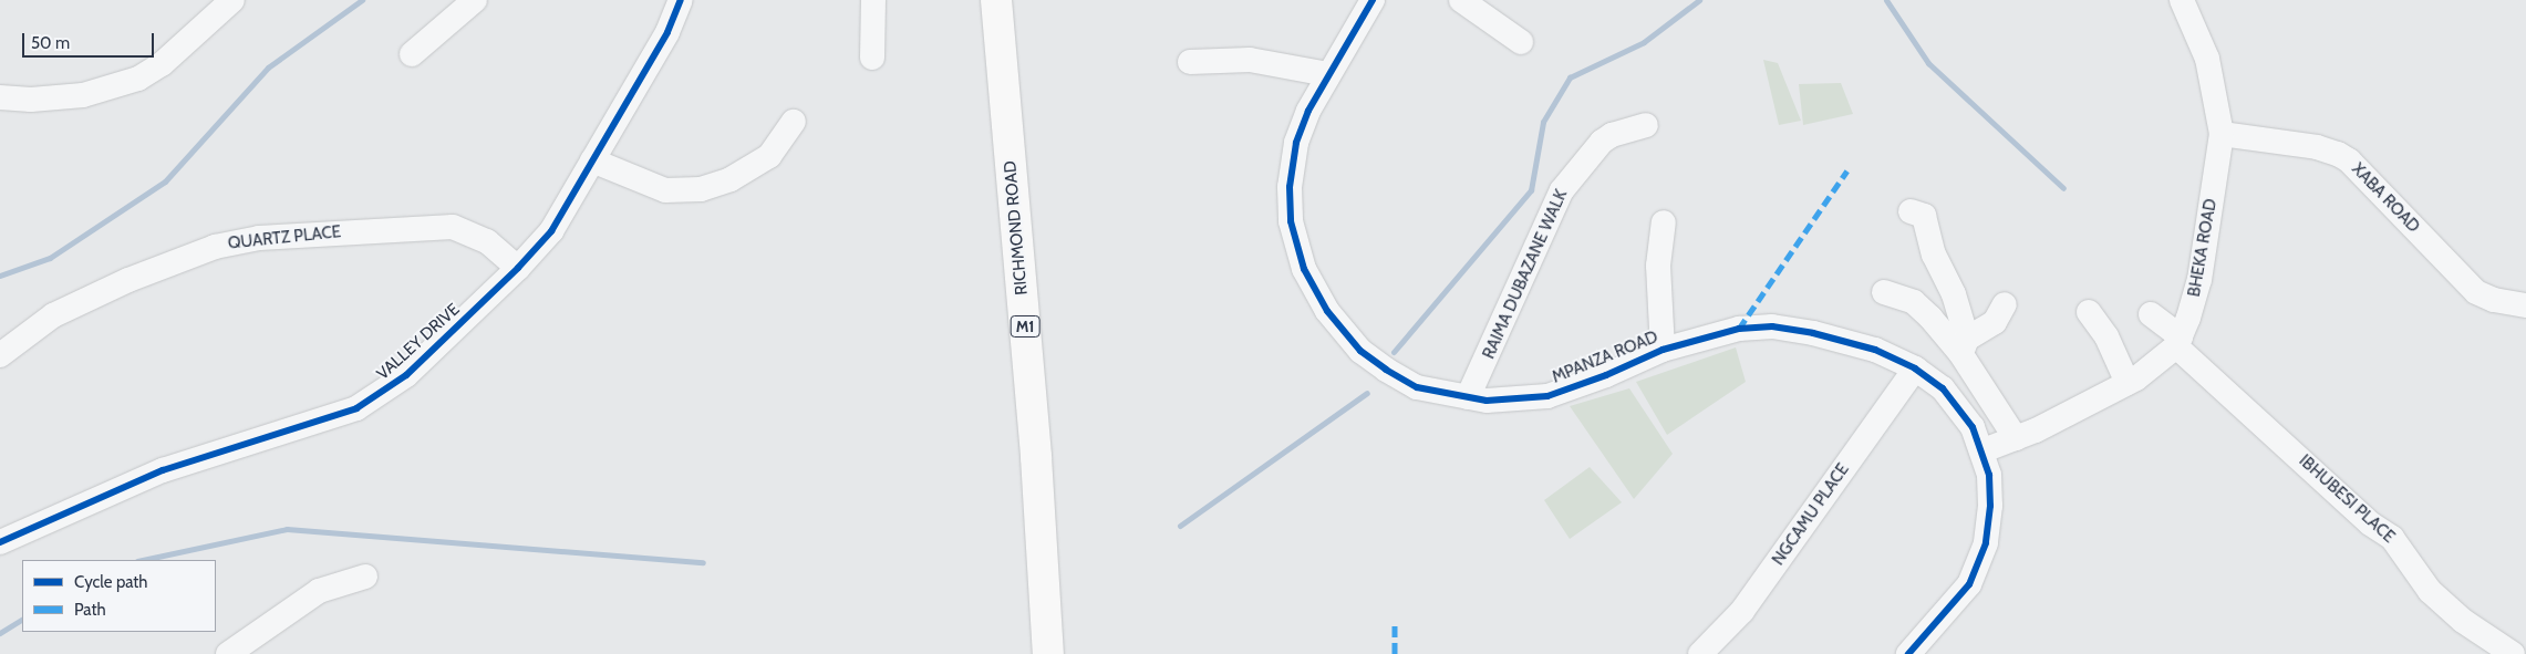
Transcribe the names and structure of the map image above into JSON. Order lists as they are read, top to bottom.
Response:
{
  "streets": {
    "highway": ["RICHMOND ROAD", "M1"],
    "street": [
      "XABA ROAD",
      "QUARTZ PLACE",
      "BHEKA ROAD",
      "RAIMA DUBAZANE WALK",
      "VALLEY DRIVE",
      "MPANZA ROAD",
      "IBHUBESI PLACE",
      "NGCAMU PLACE"
    ]
  },
  "crossings": [
    ["XABA ROAD", "BHEKA ROAD"],
    ["QUARTZ PLACE", "VALLEY DRIVE"],
    ["BHEKA ROAD", "IBHUBESI PLACE"],
    ["RAIMA DUBAZANE WALK", "MPANZA ROAD"],
    ["MPANZA ROAD", "NGCAMU PLACE"]
  ],
  "legend": ["Cycle path", "Path"],
  "scale_bar": "50 m"
}
